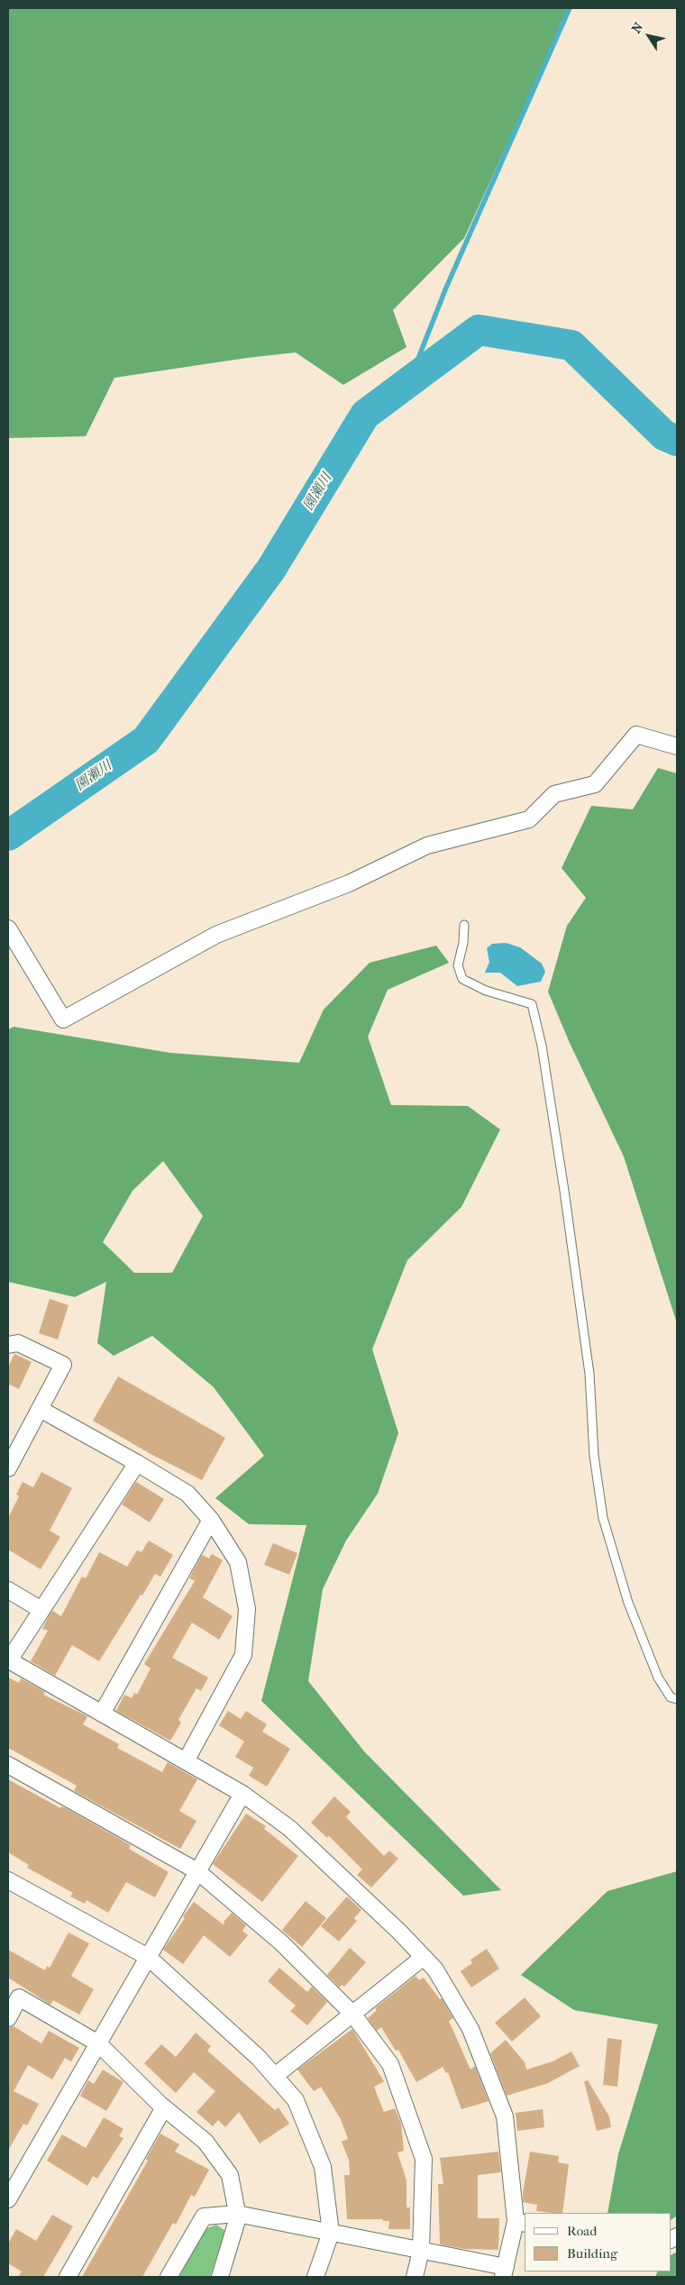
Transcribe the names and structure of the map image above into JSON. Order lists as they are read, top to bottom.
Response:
{
  "water": ["園瀬川"],
  "legend": ["Road", "Building"],
  "north": "top left"
}
